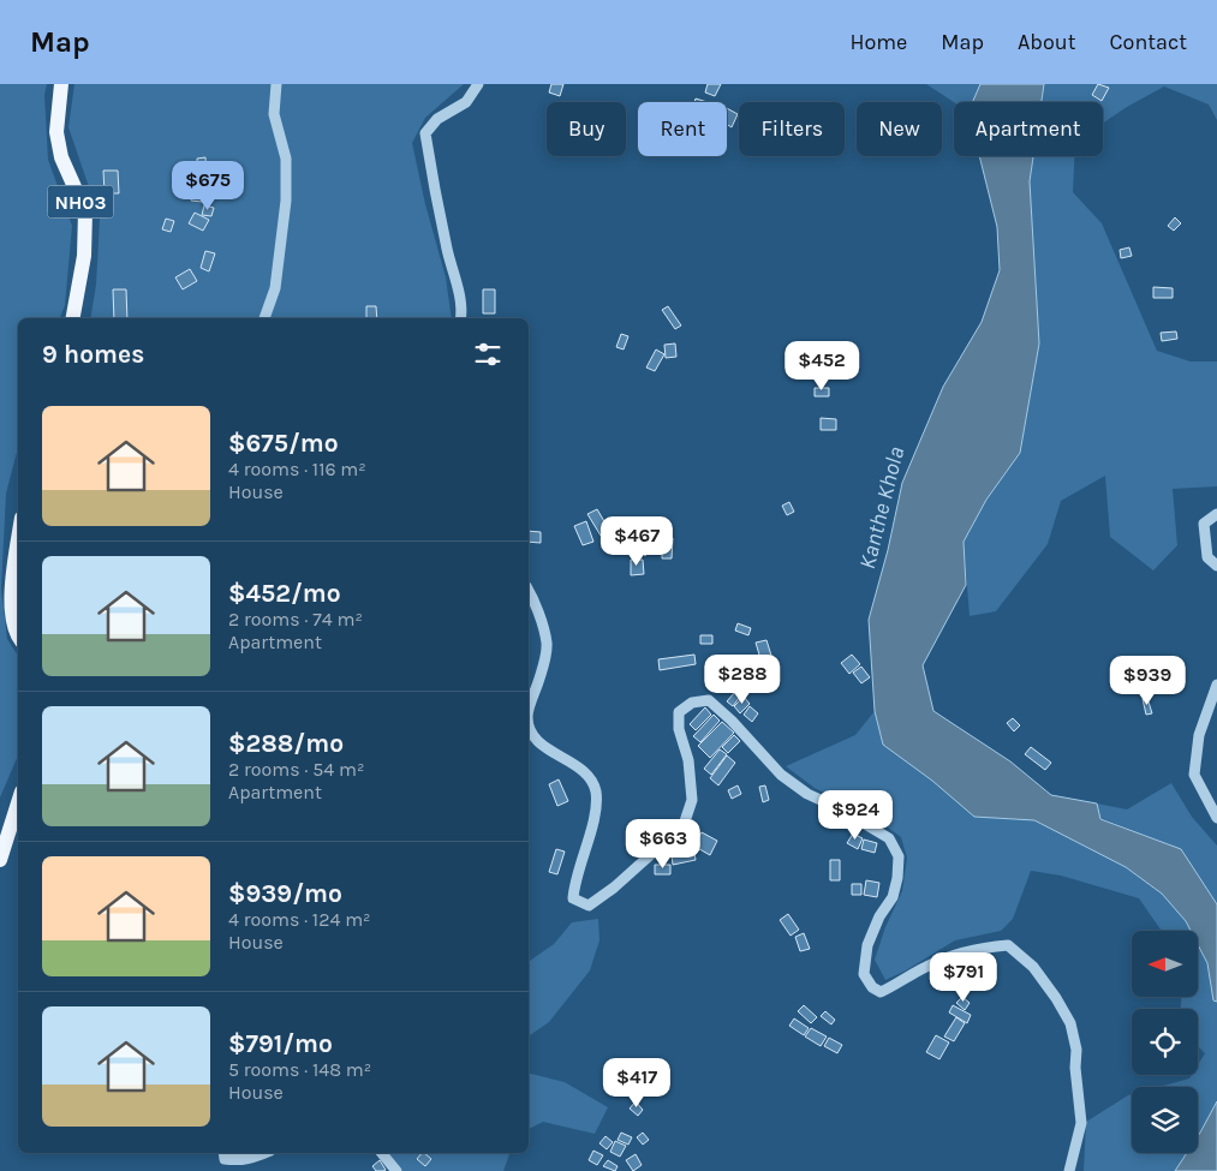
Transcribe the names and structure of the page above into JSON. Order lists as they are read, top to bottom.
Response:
{
  "streets": {
    "main road": ["NH03"]
  },
  "water": ["Kanthe Khola"],
  "north": "left",
  "page": {
    "header": "Map",
    "nav": [
      "Home",
      "Map",
      "About",
      "Contact"
    ],
    "chip": [
      "Buy",
      "Rent",
      "Filters",
      "New",
      "Apartment"
    ],
    "price": [
      "$675",
      "$452",
      "$467",
      "$288",
      "$939",
      "$924",
      "$663",
      "$791",
      "$417"
    ],
    "heading": "9 homes",
    "list": [
      {
        "name": "$675/mo",
        "note": "4 rooms · 116 m² · House"
      },
      {
        "name": "$452/mo",
        "note": "2 rooms · 74 m² · Apartment"
      },
      {
        "name": "$288/mo",
        "note": "2 rooms · 54 m² · Apartment"
      },
      {
        "name": "$939/mo",
        "note": "4 rooms · 124 m² · House"
      },
      {
        "name": "$791/mo",
        "note": "5 rooms · 148 m² · House"
      }
    ]
  }
}
